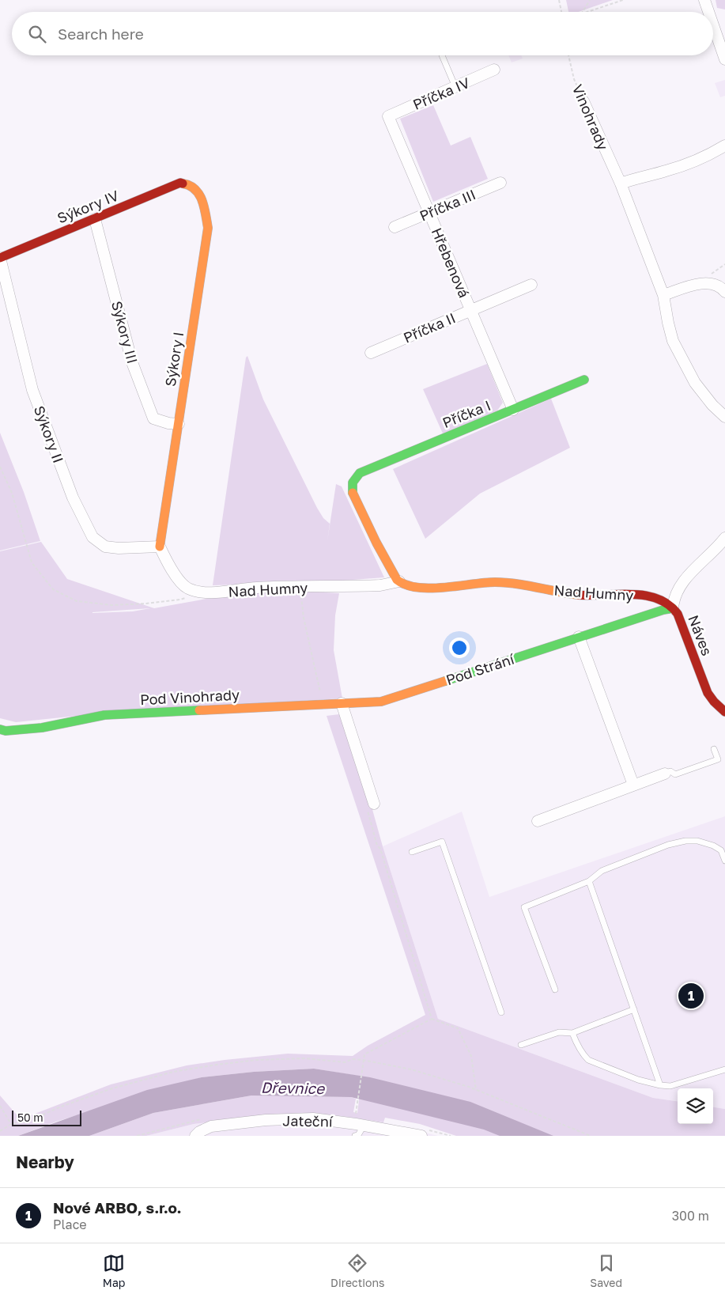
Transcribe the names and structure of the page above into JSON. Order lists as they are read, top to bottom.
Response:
{
  "streets": {
    "street": [
      "Příčka IV",
      "Vinohrady",
      "Příčka III",
      "Sýkory IV",
      "Hřebenová",
      "Příčka II",
      "Sýkory III",
      "Sýkory I",
      "Příčka I",
      "Sýkory II",
      "Nad Humny",
      "Náves",
      "Pod Strání",
      "Pod Vinohrady",
      "Jateční"
    ]
  },
  "crossings": [
    ["Příčka IV", "Hřebenová"],
    ["Příčka III", "Hřebenová"],
    ["Sýkory IV", "Sýkory III"],
    ["Sýkory IV", "Sýkory I"],
    ["Sýkory IV", "Sýkory II"],
    ["Hřebenová", "Příčka II"],
    ["Hřebenová", "Příčka I"],
    ["Sýkory III", "Sýkory I"],
    ["Sýkory I", "Sýkory II"],
    ["Sýkory I", "Nad Humny"],
    ["Příčka I", "Nad Humny"],
    ["Sýkory II", "Nad Humny"],
    ["Nad Humny", "Náves"],
    ["Nad Humny", "Pod Strání"],
    ["Náves", "Pod Strání"],
    ["Pod Strání", "Pod Vinohrady"]
  ],
  "water": ["Dřevnice"],
  "scale_bar": "50 m",
  "page": {
    "search": "Search here",
    "pins": "1",
    "scale": "50 m",
    "heading": "Nearby",
    "list": [
      {
        "mark": "1",
        "name": "Nové ARBO, s.r.o.",
        "note": "Place",
        "value": "300 m"
      }
    ],
    "nav": ["Map", "Directions", "Saved"]
  }
}
